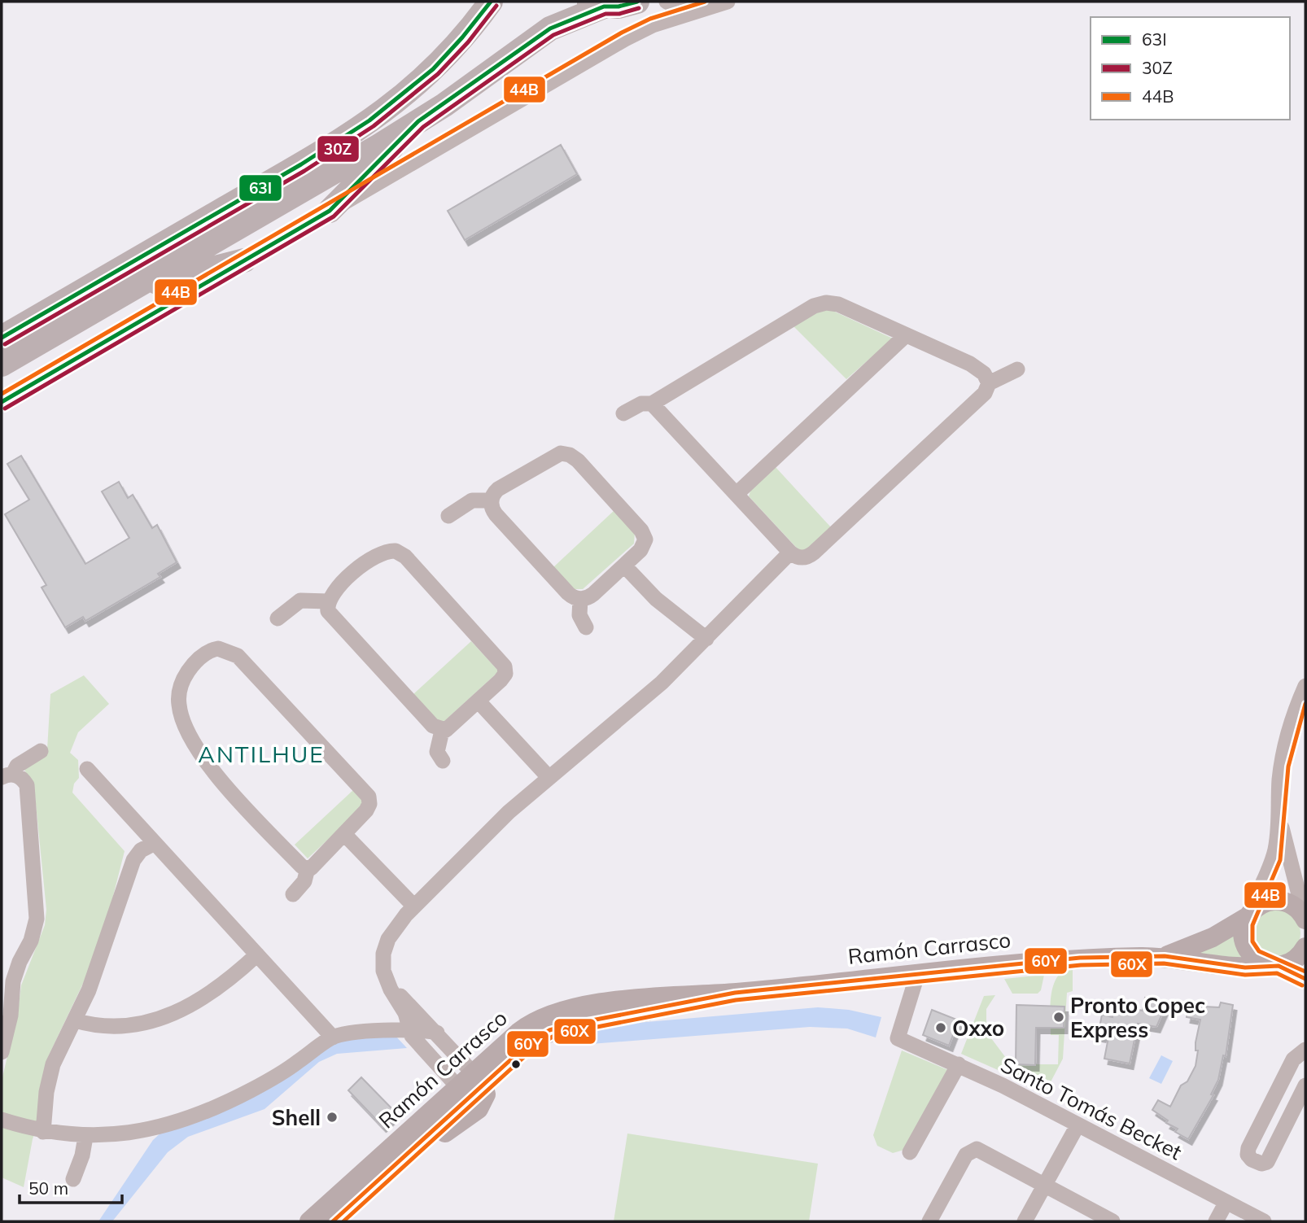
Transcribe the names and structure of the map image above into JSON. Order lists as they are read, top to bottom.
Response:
{
  "streets": {
    "main road": ["Ramón Carrasco"],
    "street": ["Santo Tomás Becket"]
  },
  "crossings": [
    ["Ramón Carrasco", "Santo Tomás Becket"]
  ],
  "districts": ["ANTILHUE"],
  "places": ["Pronto Copec Express", "Oxxo", "Shell"],
  "lines": [
    "transit line 63I",
    "transit line 44B",
    "transit line 30Z",
    "transit line 60Y",
    "transit line 60X"
  ],
  "legend": ["63I", "30Z", "44B"],
  "scale_bar": "50 m"
}
